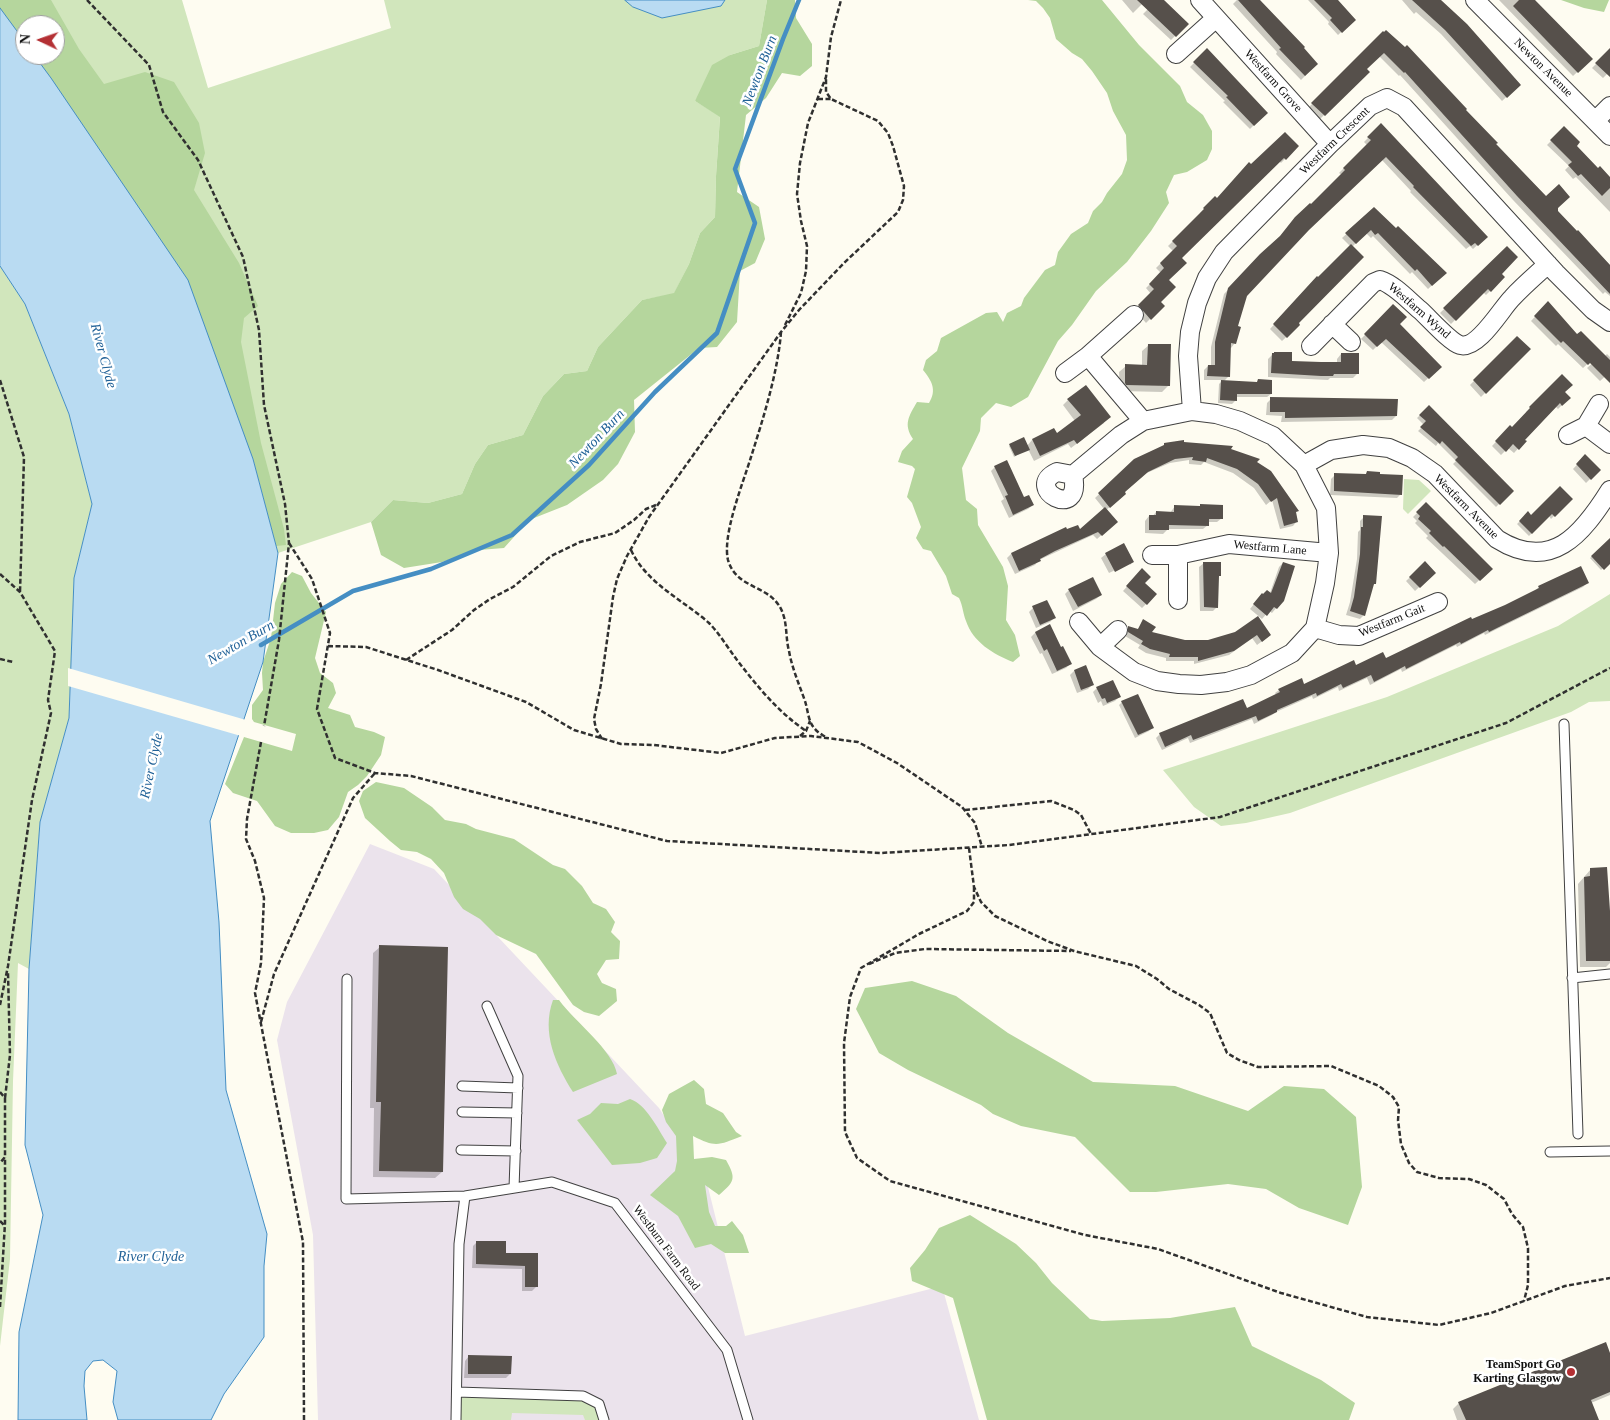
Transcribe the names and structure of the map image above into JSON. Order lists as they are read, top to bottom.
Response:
{
  "streets": {
    "street": [
      "Newton Avenue",
      "Westfarm Grove",
      "Westfarm Crescent",
      "Westfarm Wynd",
      "Westfarm Avenue",
      "Westfarm Lane",
      "Westfarm Gait"
    ],
    "lane": ["Westburn Farm Road"]
  },
  "crossings": [
    ["Westfarm Grove", "Westfarm Crescent"],
    ["Westfarm Crescent", "Westfarm Wynd"]
  ],
  "water": ["Newton Burn", "River Clyde"],
  "places": ["TeamSport Go Karting Glasgow"],
  "north": "left"
}
